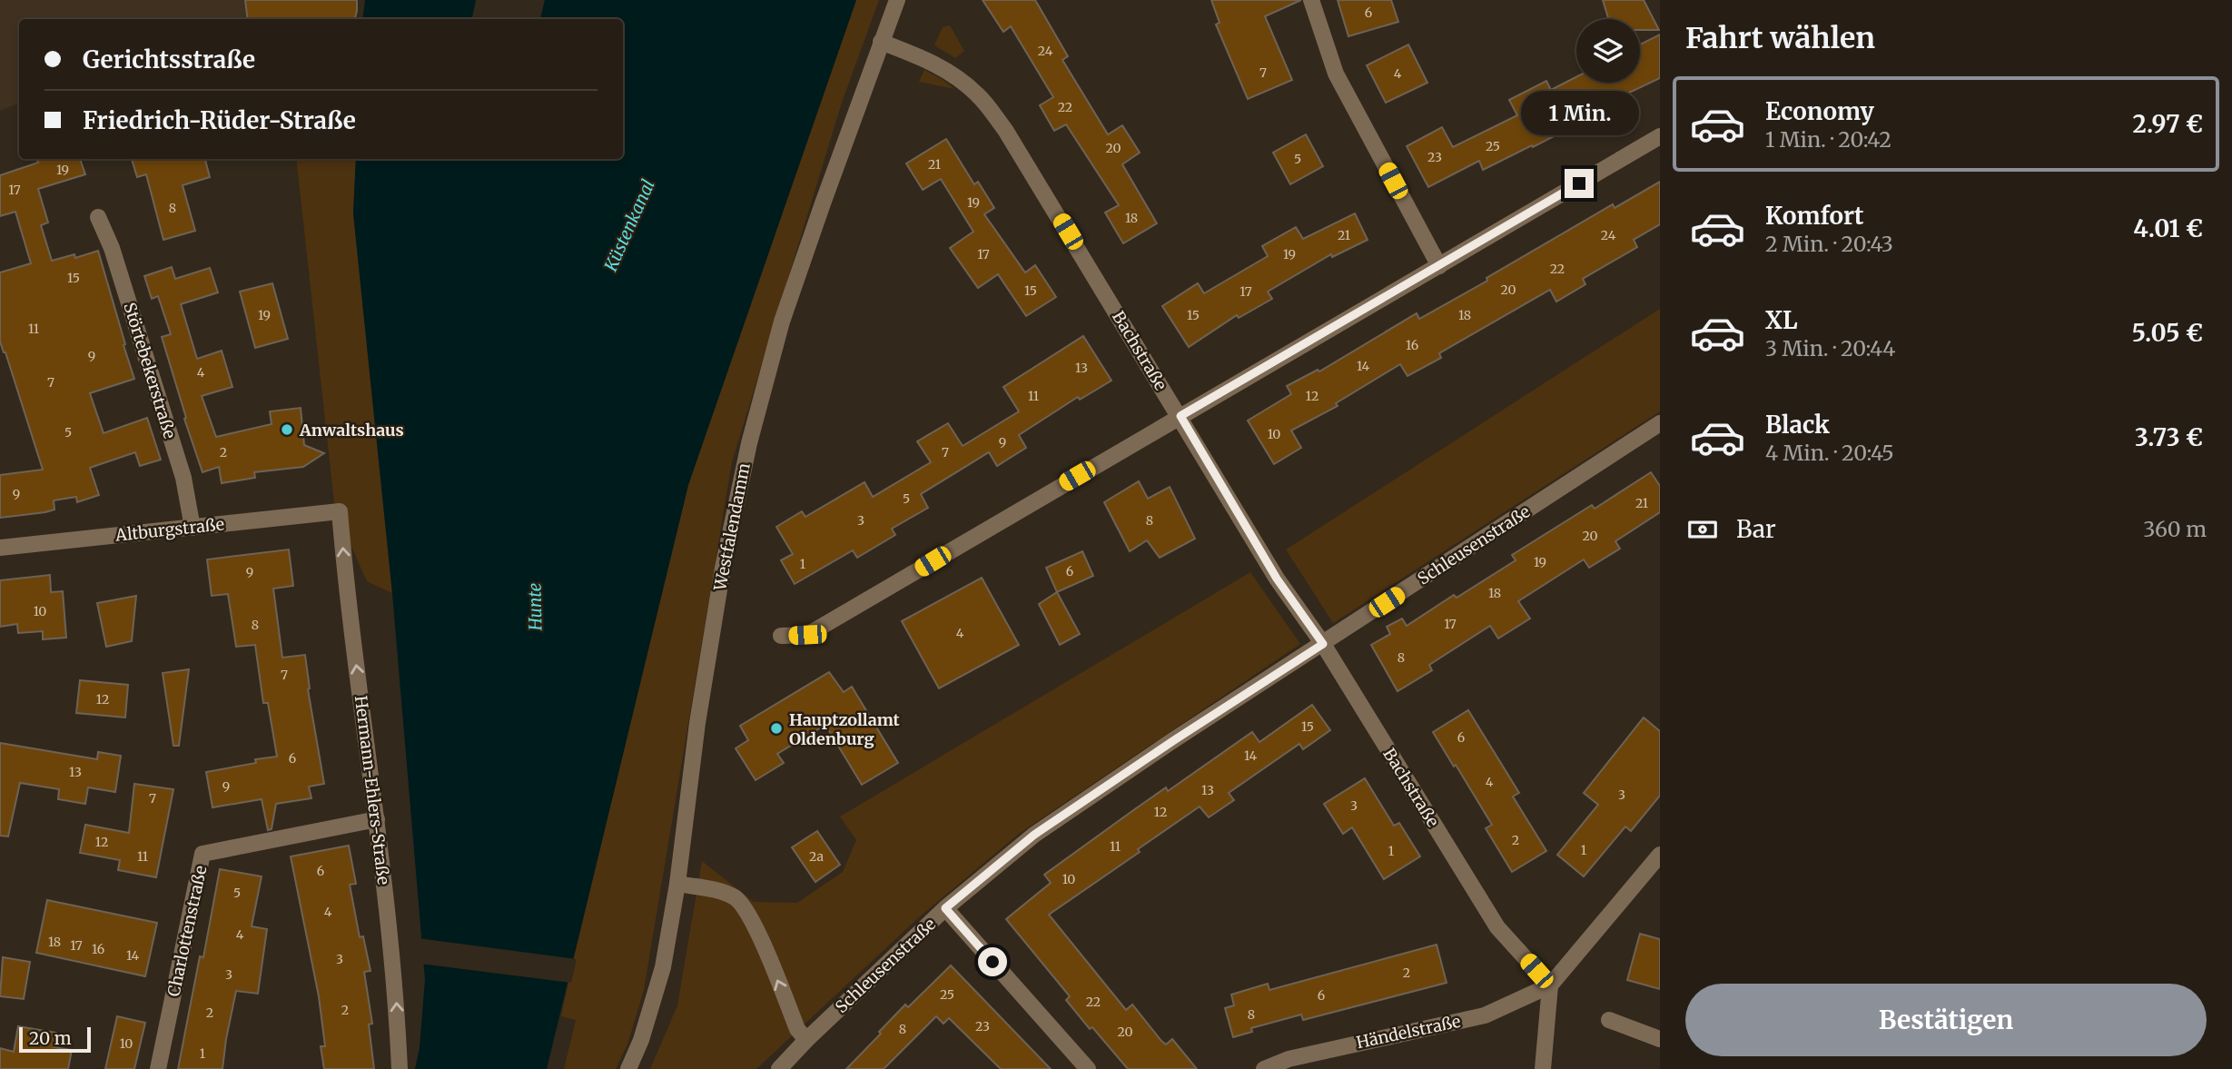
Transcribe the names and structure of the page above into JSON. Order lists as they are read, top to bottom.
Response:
{
  "streets": {
    "street": [
      "Bachstraße",
      "Störtebekerstraße",
      "Westfalendamm",
      "Altburgstraße",
      "Schleusenstraße",
      "Hermann-Ehlers-Straße",
      "Charlottenstraße",
      "Händelstraße"
    ]
  },
  "crossings": [
    ["Bachstraße", "Westfalendamm"],
    ["Bachstraße", "Schleusenstraße"],
    ["Bachstraße", "Händelstraße"],
    ["Störtebekerstraße", "Altburgstraße"],
    ["Altburgstraße", "Hermann-Ehlers-Straße"],
    ["Hermann-Ehlers-Straße", "Charlottenstraße"]
  ],
  "one_way": ["Hermann-Ehlers-Straße"],
  "water": ["Küstenkanal", "Hunte"],
  "places": ["Anwaltshaus", "Hauptzollamt Oldenburg"],
  "house_numbers": [
    "6",
    "24",
    "7",
    "4",
    "22",
    "25",
    "20",
    "23",
    "5",
    "21",
    "19",
    "17",
    "19",
    "8",
    "18",
    "21",
    "24",
    "17",
    "19",
    "22",
    "15",
    "20",
    "15",
    "17",
    "19",
    "15",
    "18",
    "11",
    "16",
    "9",
    "14",
    "13",
    "4",
    "7",
    "11",
    "12",
    "5",
    "10",
    "9",
    "2",
    "7",
    "9",
    "5",
    "21",
    "3",
    "8",
    "20",
    "19",
    "1",
    "6",
    "9",
    "18",
    "10",
    "17",
    "8",
    "4",
    "8",
    "7",
    "12",
    "15",
    "6",
    "14",
    "6",
    "13",
    "4",
    "9",
    "13",
    "3",
    "7",
    "3",
    "12",
    "2",
    "12",
    "11",
    "1",
    "1",
    "11",
    "2a",
    "6",
    "10",
    "5",
    "4",
    "4",
    "18",
    "17",
    "16",
    "14",
    "3",
    "2",
    "3",
    "25",
    "6",
    "22",
    "2",
    "2",
    "8",
    "23",
    "8",
    "20",
    "10",
    "1"
  ],
  "scale_bar": "20 m",
  "page": {
    "heading": "Fahrt wählen",
    "banner": ["Gerichtsstraße", "Friedrich-Rüder-Straße"],
    "list": [
      {
        "name": "Economy",
        "note": "1 Min. · 20:42",
        "value": "2.97 €"
      },
      {
        "name": "Komfort",
        "note": "2 Min. · 20:43",
        "value": "4.01 €"
      },
      {
        "name": "XL",
        "note": "3 Min. · 20:44",
        "value": "5.05 €"
      },
      {
        "name": "Black",
        "note": "4 Min. · 20:45",
        "value": "3.73 €"
      }
    ],
    "bubble": "1 Min.",
    "pay": ["Bar", "360 m"],
    "buttons": "Bestätigen",
    "scale": "20 m"
  }
}
